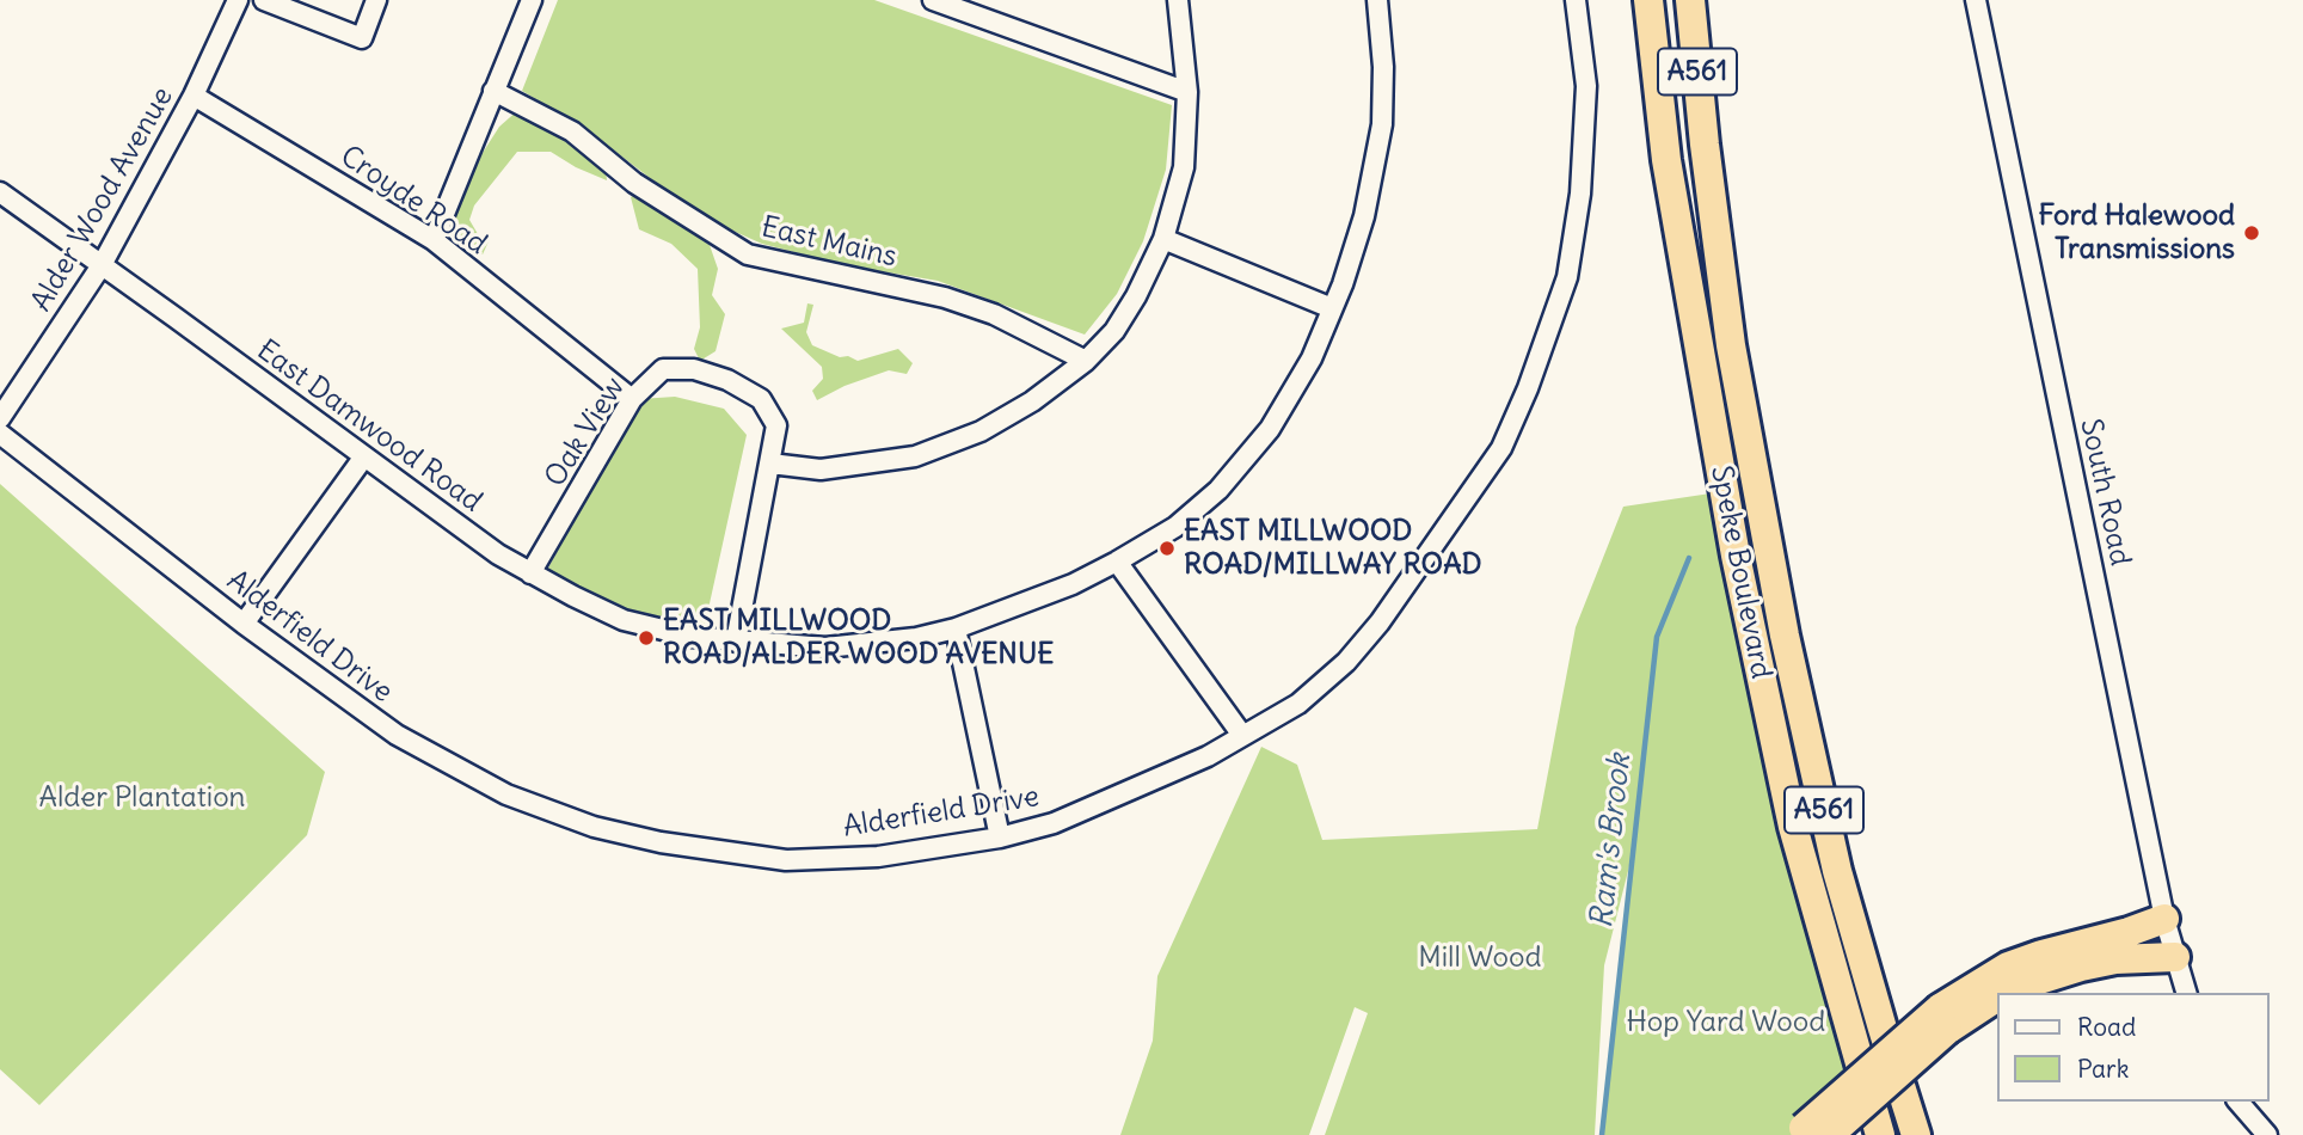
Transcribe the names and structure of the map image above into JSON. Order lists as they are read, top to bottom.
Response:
{
  "streets": {
    "highway": ["A561", "Speke Boulevard"],
    "street": [
      "Alder Wood Avenue",
      "Croyde Road",
      "East Mains",
      "East Damwood Road",
      "Oak View",
      "South Road",
      "Alderfield Drive"
    ]
  },
  "crossings": [
    ["Alder Wood Avenue", "Croyde Road"],
    ["Alder Wood Avenue", "East Damwood Road"],
    ["Croyde Road", "Oak View"],
    ["East Damwood Road", "Oak View"]
  ],
  "water": ["Ram's Brook"],
  "parks": ["Alder Plantation", "Mill Wood", "Hop Yard Wood"],
  "places": ["Ford Halewood Transmissions", "EAST MILLWOOD ROAD/MILLWAY ROAD", "EAST MILLWOOD ROAD/ALDER WOOD AVENUE"],
  "legend": ["Road", "Park"]
}
